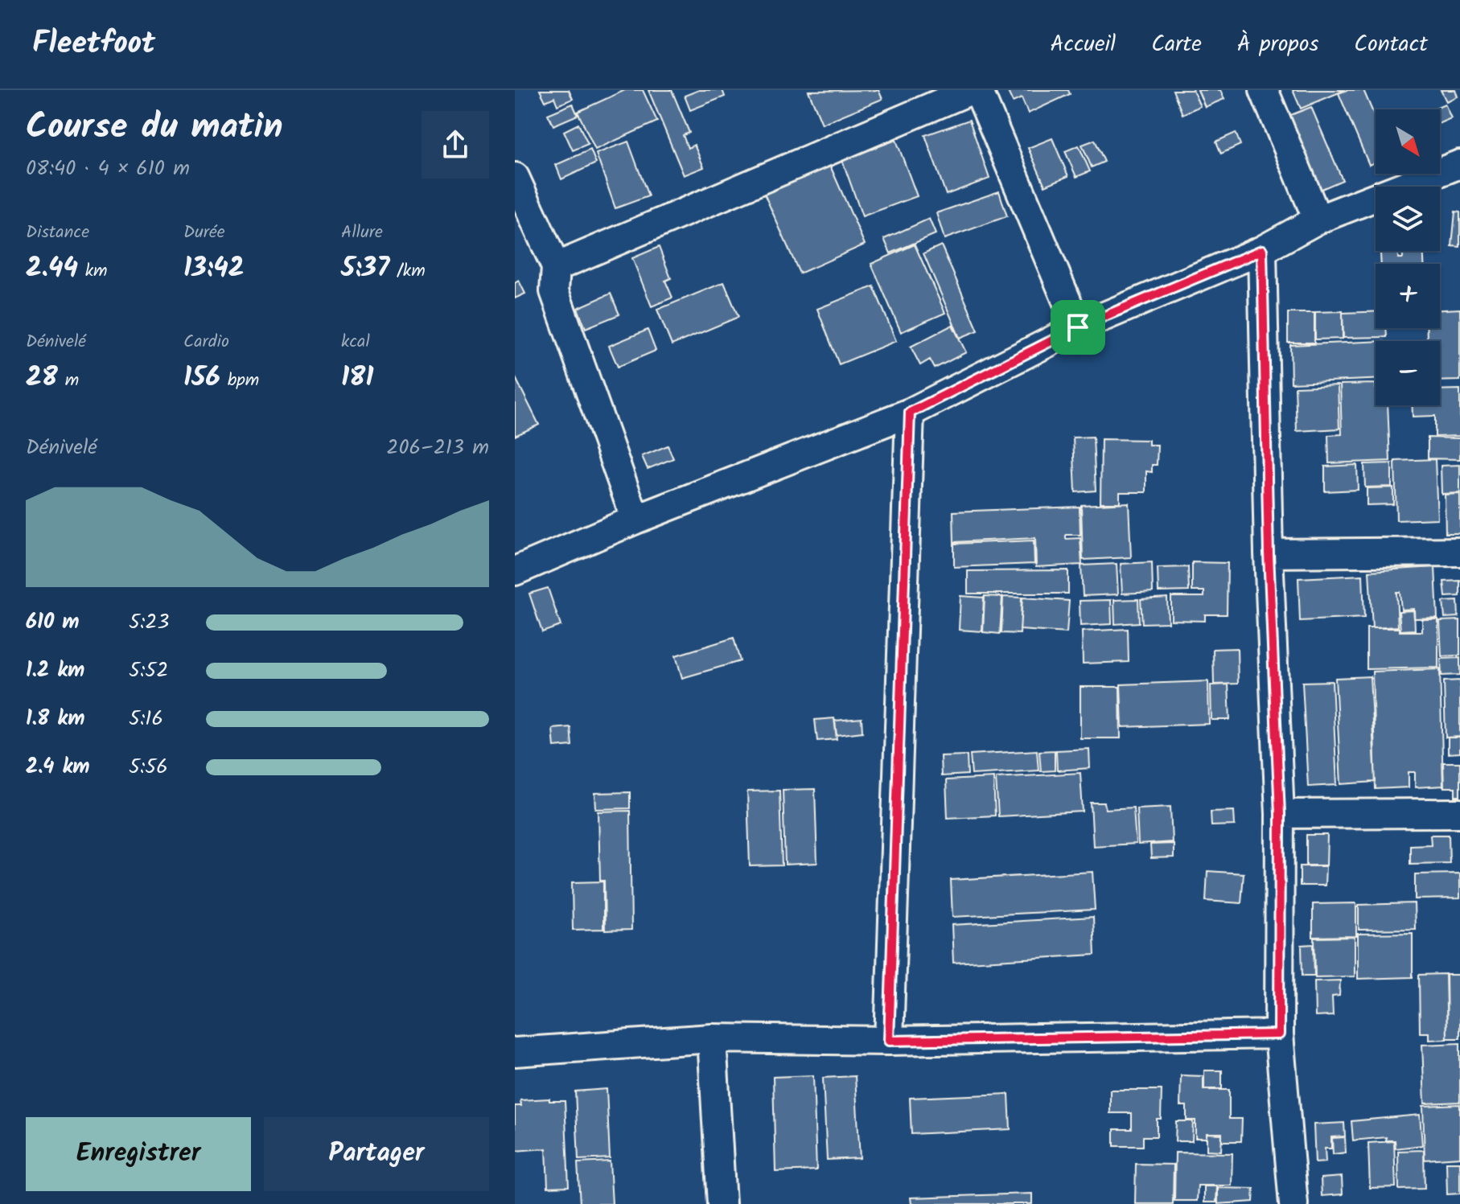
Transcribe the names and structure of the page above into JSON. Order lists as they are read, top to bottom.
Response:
{
  "north": "bottom right",
  "page": {
    "header": "Fleetfoot",
    "nav": [
      "Accueil",
      "Carte",
      "À propos",
      "Contact"
    ],
    "heading": ["Course du matin", "08:40 · 4 × 610 m"],
    "map_buttons": ["+", "−"],
    "stats": [
      ["Distance", "2.44 km"],
      ["Durée", "13:42"],
      ["Allure", "5:37 /km"],
      ["Dénivelé", "28 m"],
      ["Cardio", "156 bpm"],
      ["kcal", "181"]
    ],
    "chart": ["Dénivelé", "206–213 m"],
    "list": [
      {
        "name": "610 m",
        "note": "5:23"
      },
      {
        "name": "1.2 km",
        "note": "5:52"
      },
      {
        "name": "1.8 km",
        "note": "5:16"
      },
      {
        "name": "2.4 km",
        "note": "5:56"
      }
    ],
    "buttons": ["Enregistrer", "Partager"]
  }
}
